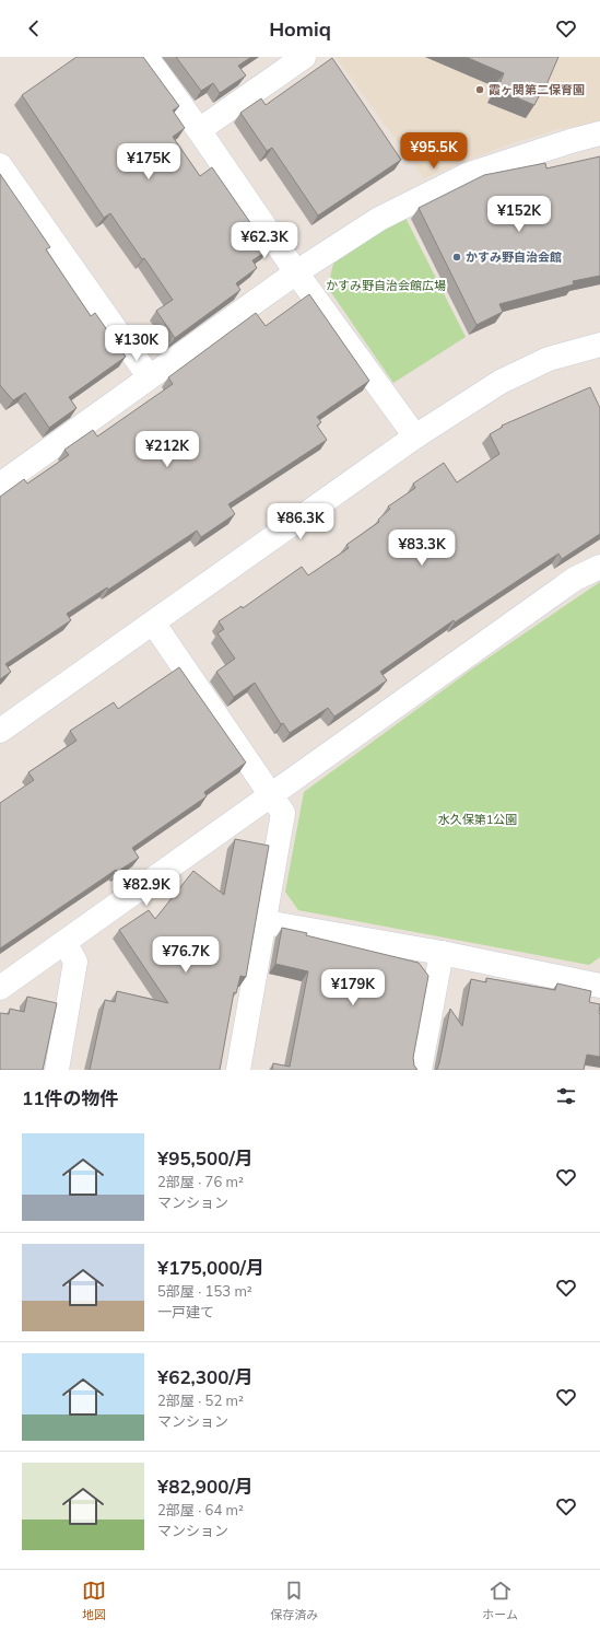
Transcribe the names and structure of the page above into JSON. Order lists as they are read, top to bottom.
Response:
{
  "parks": ["かすみ野自治会館広場", "水久保第1公園"],
  "places": ["霞ヶ関第二保育園", "かすみ野自治会館"],
  "page": {
    "header": "Homiq",
    "price": [
      "¥95.5K",
      "¥175K",
      "¥152K",
      "¥62.3K",
      "¥130K",
      "¥212K",
      "¥86.3K",
      "¥83.3K",
      "¥82.9K",
      "¥76.7K",
      "¥179K"
    ],
    "heading": "11件の物件",
    "list": [
      {
        "name": "¥95,500/月",
        "note": "2部屋 · 76 m² · マンション"
      },
      {
        "name": "¥175,000/月",
        "note": "5部屋 · 153 m² · 一戸建て"
      },
      {
        "name": "¥62,300/月",
        "note": "2部屋 · 52 m² · マンション"
      },
      {
        "name": "¥82,900/月",
        "note": "2部屋 · 64 m² · マンション"
      }
    ],
    "tabs": ["地図", "保存済み", "ホーム"]
  }
}
